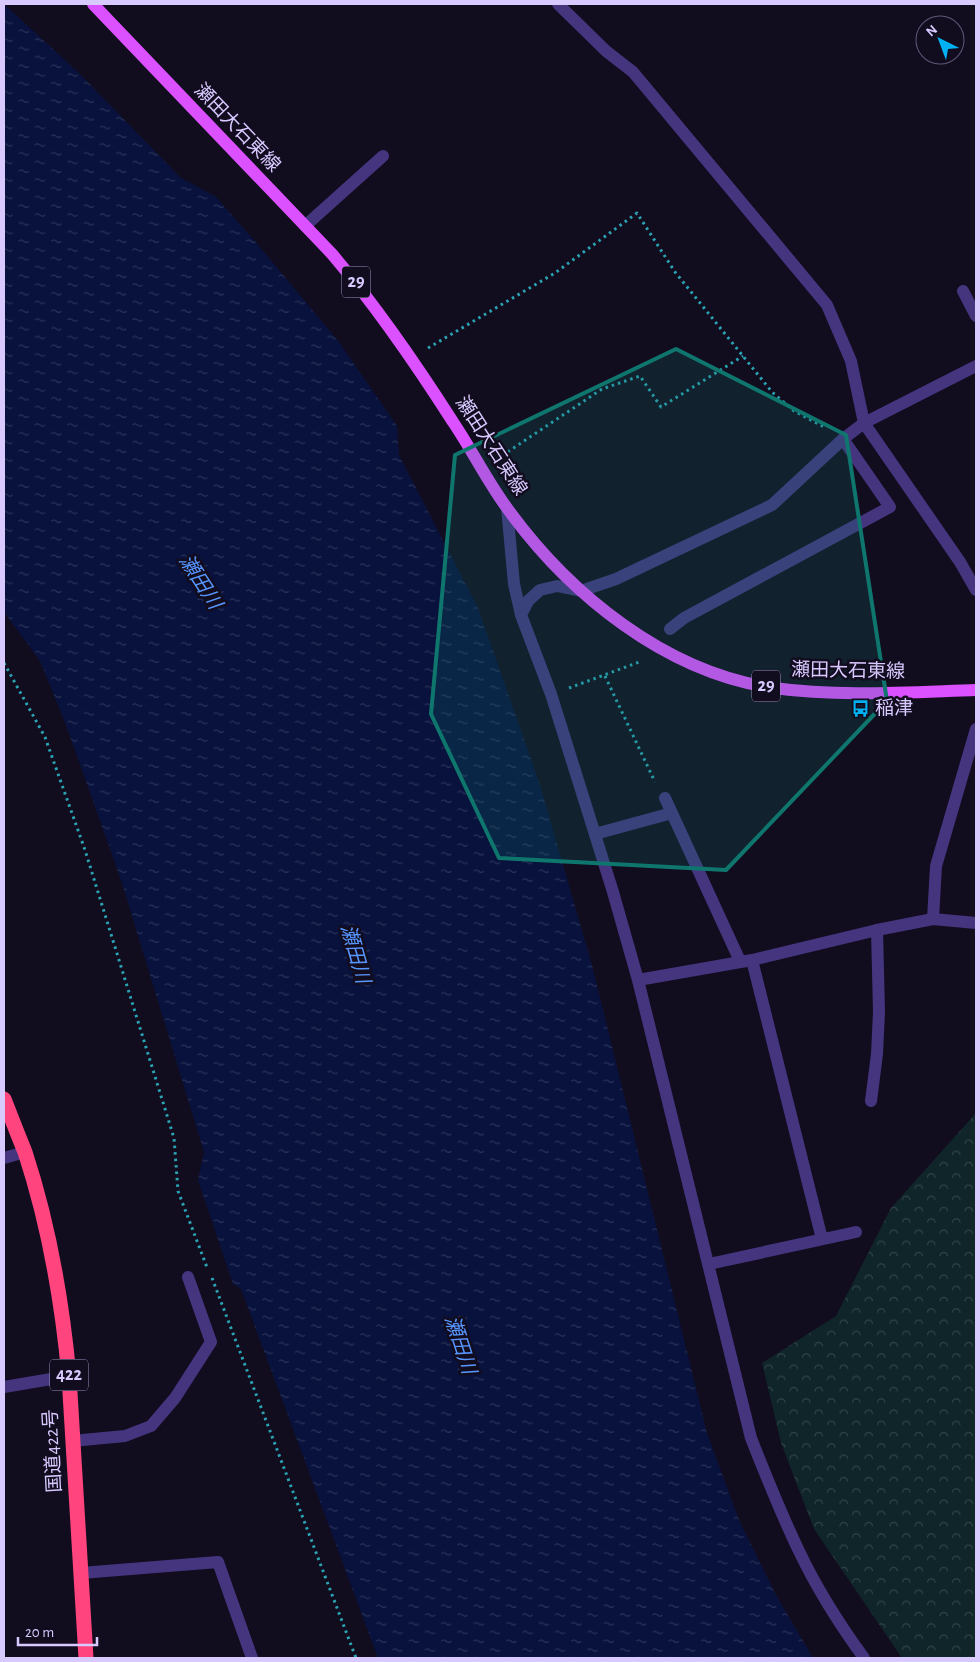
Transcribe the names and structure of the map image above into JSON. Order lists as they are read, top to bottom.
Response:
{
  "streets": {
    "highway": ["422", "国道422号"],
    "main road": ["瀬田大石東線", "29"]
  },
  "water": ["瀬田川"],
  "places": {
    "bus stop": ["稲津"]
  },
  "scale_bar": "20 m",
  "north": "top left"
}
